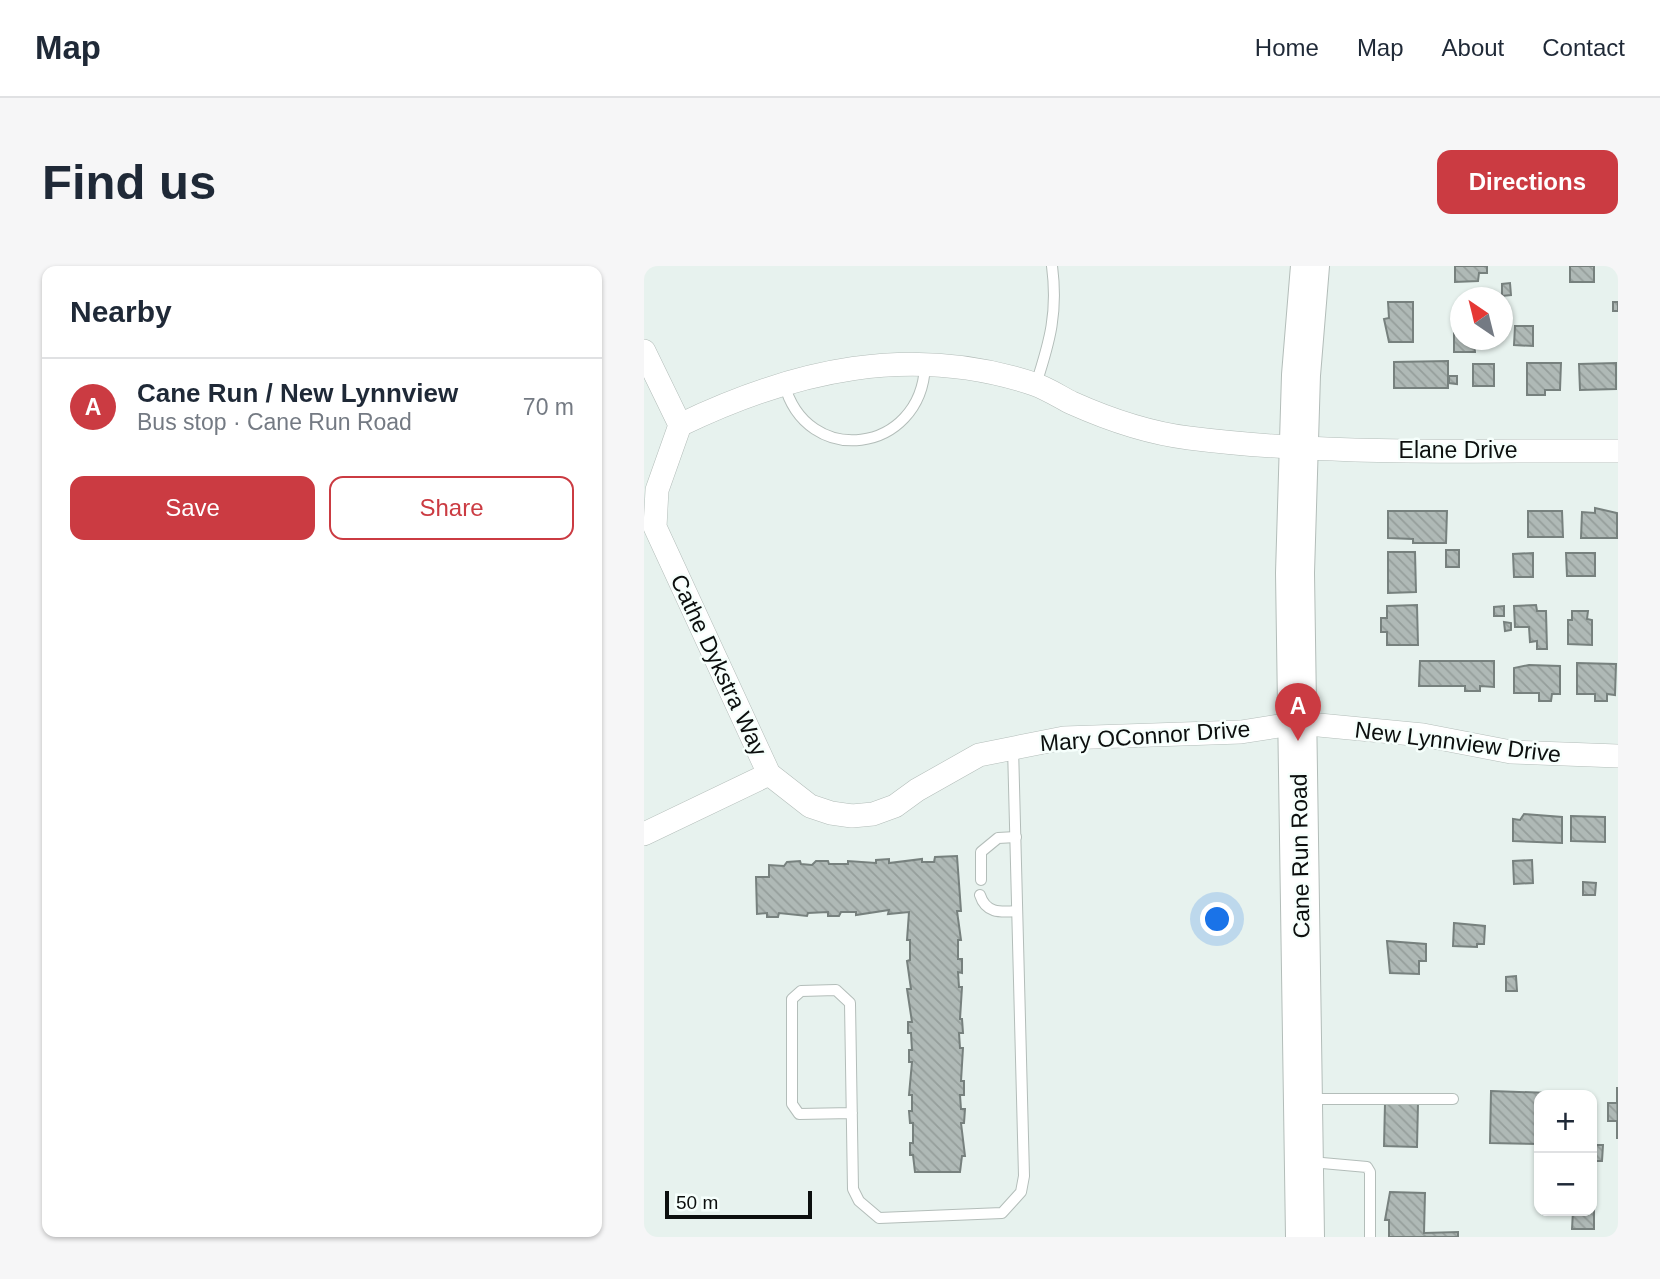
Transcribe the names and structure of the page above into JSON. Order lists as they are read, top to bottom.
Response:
{
  "streets": {
    "highway": ["Cane Run Road"],
    "street": [
      "Elane Drive",
      "Cathe Dykstra Way",
      "Mary OConnor Drive",
      "New Lynnview Drive"
    ]
  },
  "crossings": [
    ["Elane Drive", "Cane Run Road"],
    ["Cathe Dykstra Way", "Mary OConnor Drive"],
    ["Mary OConnor Drive", "New Lynnview Drive"],
    ["Mary OConnor Drive", "Cane Run Road"],
    ["New Lynnview Drive", "Cane Run Road"]
  ],
  "scale_bar": "50 m",
  "north": "top left",
  "page": {
    "header": "Map",
    "nav": [
      "Home",
      "Map",
      "About",
      "Contact"
    ],
    "buttons": [
      "Directions",
      ["Save", "Share"]
    ],
    "title": "Find us",
    "heading": "Nearby",
    "list": [
      {
        "mark": "A",
        "name": "Cane Run / New Lynnview",
        "note": "Bus stop · Cane Run Road",
        "value": "70 m"
      }
    ],
    "pins": "A",
    "map_buttons": ["+", "−"],
    "scale": "50 m"
  }
}
